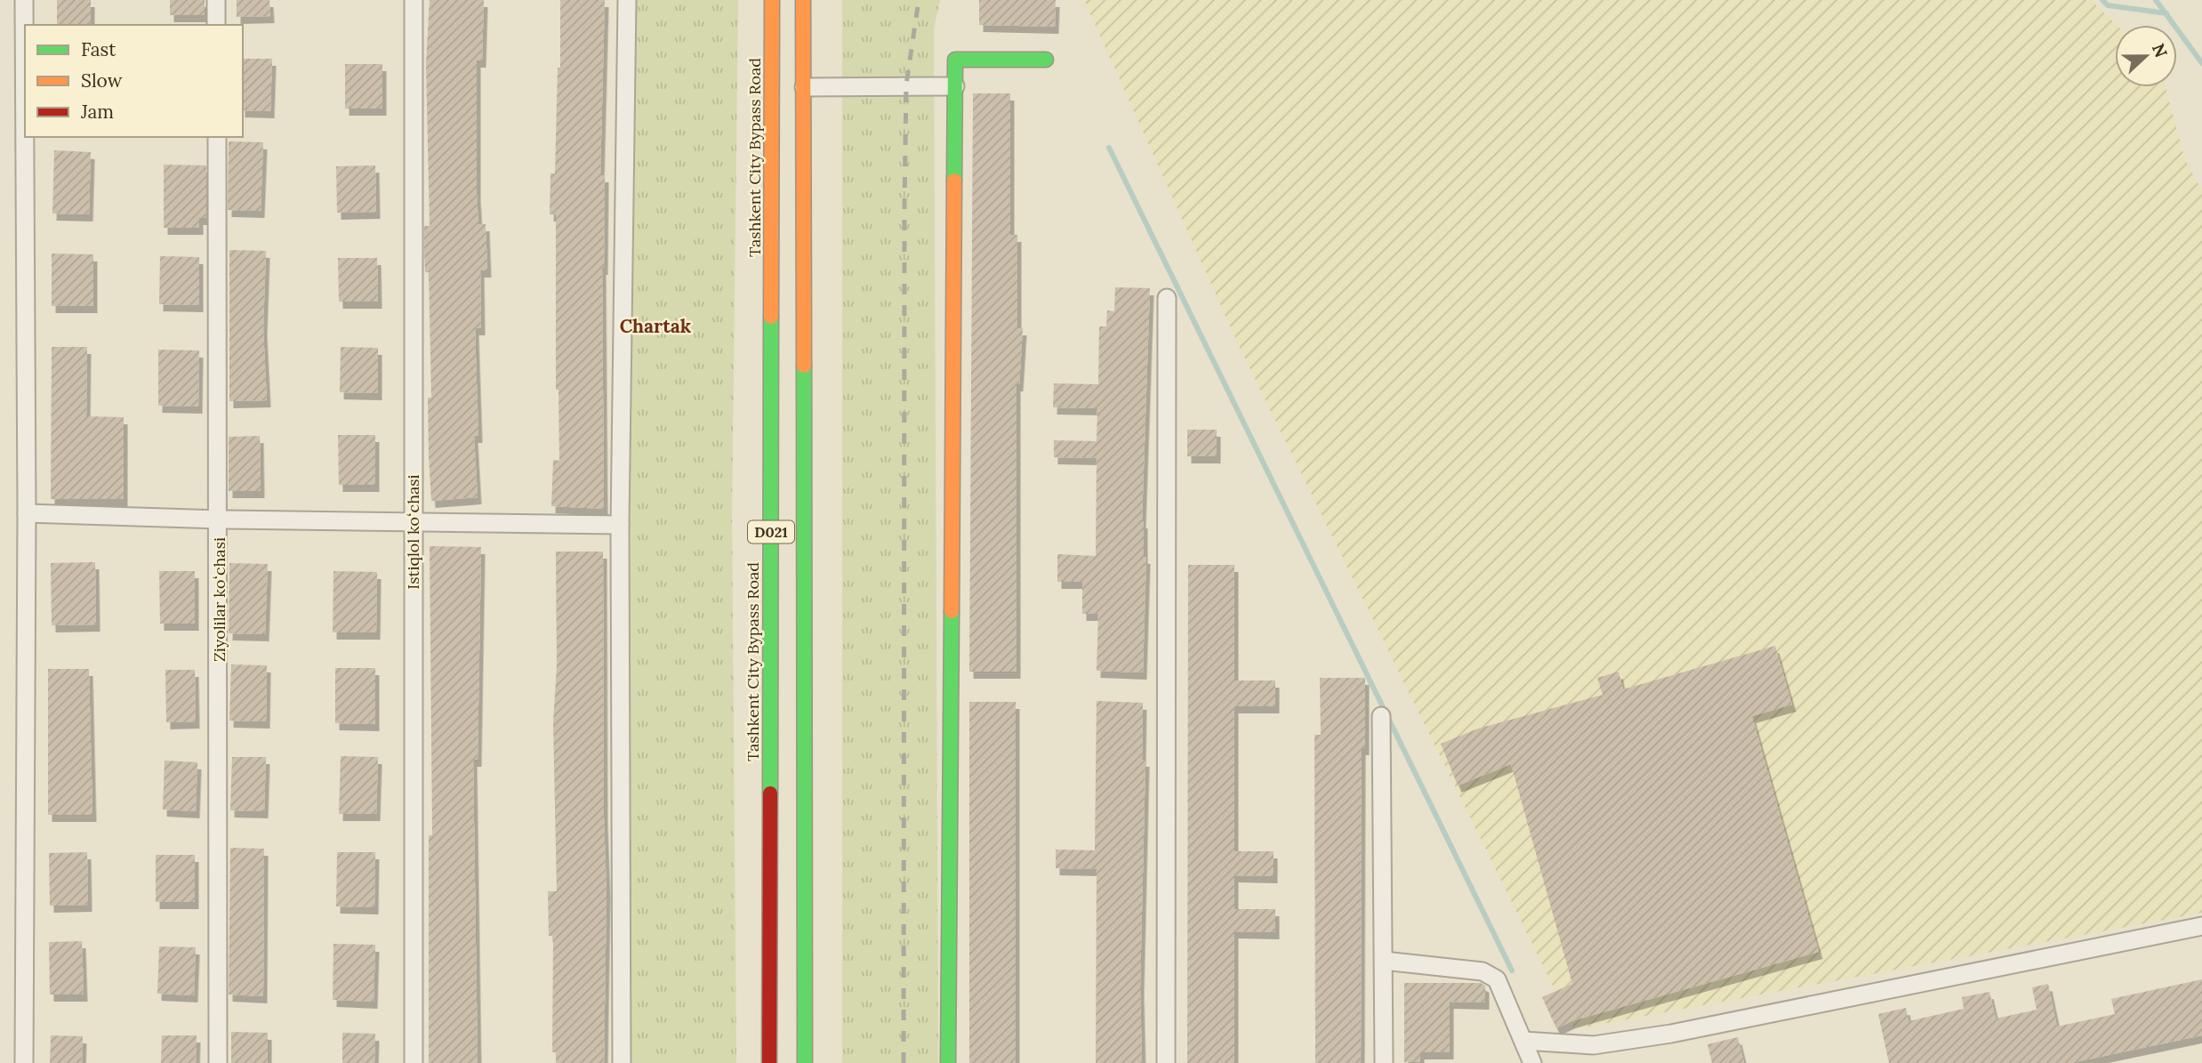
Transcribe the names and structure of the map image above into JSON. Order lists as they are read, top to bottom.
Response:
{
  "streets": {
    "main road": ["Tashkent City Bypass Road", "D021"],
    "street": ["Istiqlol koʻchasi", "Ziyolilar koʻchasi"]
  },
  "districts": ["Chartak"],
  "legend": ["Fast", "Slow", "Jam"],
  "north": "right"
}
